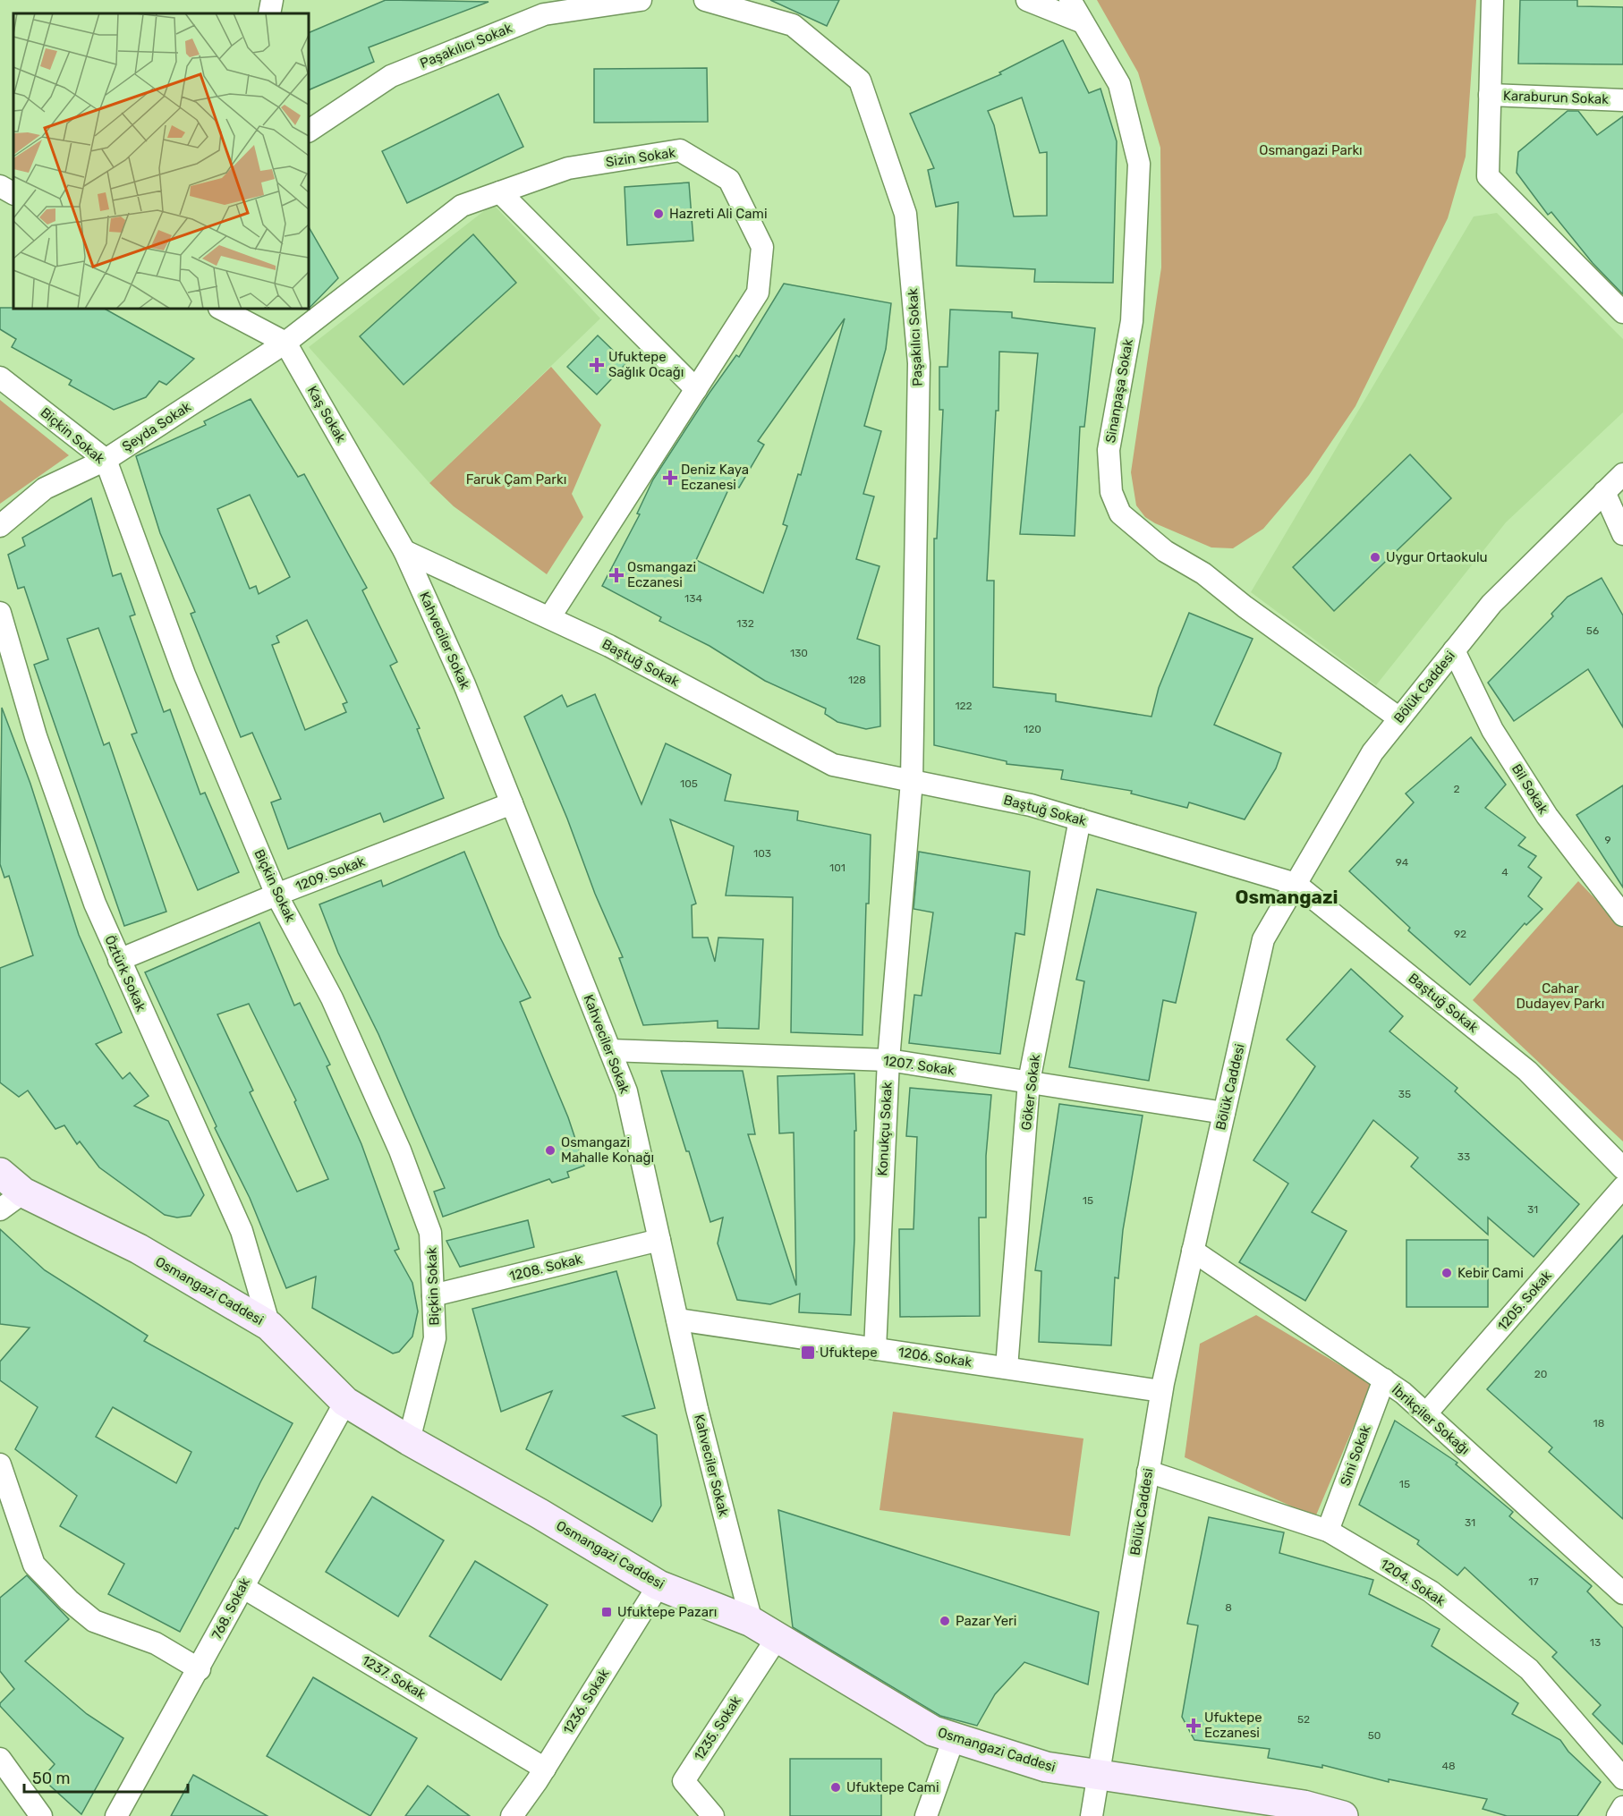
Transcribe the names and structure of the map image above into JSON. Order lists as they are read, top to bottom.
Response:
{
  "streets": {
    "main road": ["Osmangazi Caddesi"],
    "street": [
      "Paşakılıcı Sokak",
      "Karaburun Sokak",
      "Sizin Sokak",
      "Sinanpaşa Sokak",
      "Kaş Sokak",
      "Şeyda Sokak",
      "Biçkin Sokak",
      "Kahveciler Sokak",
      "Baştuğ Sokak",
      "Bölük Caddesi",
      "Bil Sokak",
      "1209. Sokak",
      "Öztürk Sokak",
      "1207. Sokak",
      "Göker Sokak",
      "Konukçu Sokak",
      "1208. Sokak",
      "1205. Sokak",
      "1206. Sokak",
      "İbrikçiler Sokağı",
      "Sini Sokak",
      "1204. Sokak",
      "768. Sokak",
      "1237. Sokak",
      "1236. Sokak",
      "1235. Sokak"
    ]
  },
  "crossings": [
    ["Paşakılıcı Sokak", "Baştuğ Sokak"],
    ["Paşakılıcı Sokak", "Konukçu Sokak"],
    ["Sizin Sokak", "Kaş Sokak"],
    ["Sizin Sokak", "Şeyda Sokak"],
    ["Sizin Sokak", "Baştuğ Sokak"],
    ["Sinanpaşa Sokak", "Bölük Caddesi"],
    ["Kaş Sokak", "Şeyda Sokak"],
    ["Kaş Sokak", "Kahveciler Sokak"],
    ["Kaş Sokak", "Baştuğ Sokak"],
    ["Şeyda Sokak", "Biçkin Sokak"],
    ["Biçkin Sokak", "1209. Sokak"],
    ["Biçkin Sokak", "1208. Sokak"],
    ["Biçkin Sokak", "Osmangazi Caddesi"],
    ["Kahveciler Sokak", "Baştuğ Sokak"],
    ["Kahveciler Sokak", "1209. Sokak"],
    ["Kahveciler Sokak", "1207. Sokak"],
    ["Kahveciler Sokak", "1208. Sokak"],
    ["Kahveciler Sokak", "Osmangazi Caddesi"],
    ["Kahveciler Sokak", "1206. Sokak"],
    ["Baştuğ Sokak", "Bölük Caddesi"],
    ["Baştuğ Sokak", "Göker Sokak"],
    ["Baştuğ Sokak", "Konukçu Sokak"],
    ["Bölük Caddesi", "Bil Sokak"],
    ["Bölük Caddesi", "1207. Sokak"],
    ["Bölük Caddesi", "Osmangazi Caddesi"],
    ["Bölük Caddesi", "1206. Sokak"],
    ["Bölük Caddesi", "İbrikçiler Sokağı"],
    ["Bölük Caddesi", "1204. Sokak"],
    ["1209. Sokak", "Öztürk Sokak"],
    ["Öztürk Sokak", "Osmangazi Caddesi"],
    ["1207. Sokak", "Göker Sokak"],
    ["1207. Sokak", "Konukçu Sokak"],
    ["Göker Sokak", "1206. Sokak"],
    ["Konukçu Sokak", "1206. Sokak"],
    ["Osmangazi Caddesi", "768. Sokak"],
    ["Osmangazi Caddesi", "1236. Sokak"],
    ["Osmangazi Caddesi", "1235. Sokak"],
    ["1205. Sokak", "İbrikçiler Sokağı"],
    ["İbrikçiler Sokağı", "Sini Sokak"],
    ["Sini Sokak", "1204. Sokak"],
    ["768. Sokak", "1237. Sokak"],
    ["1237. Sokak", "1236. Sokak"]
  ],
  "districts": ["Osmangazi"],
  "parks": ["Osmangazi Parkı", "Faruk Çam Parkı", "Cahar Dudayev Parkı"],
  "places": {
    "other": [
      "Hazreti Ali Cami",
      "Uygur Ortaokulu",
      "Osmangazi Mahalle Konağı",
      "Kebir Cami",
      "Pazar Yeri",
      "Ufuktepe Cami"
    ],
    "health": [
      "Ufuktepe Sağlık Ocağı",
      "Deniz Kaya Eczanesi",
      "Osmangazi Eczanesi",
      "Ufuktepe Eczanesi"
    ],
    "transit": ["Ufuktepe", "Ufuktepe Pazarı"]
  },
  "house_numbers": [
    "134",
    "132",
    "56",
    "130",
    "128",
    "122",
    "120",
    "105",
    "2",
    "9",
    "103",
    "94",
    "101",
    "4",
    "92",
    "35",
    "33",
    "15",
    "31",
    "20",
    "18",
    "15",
    "31",
    "17",
    "8",
    "13",
    "52",
    "50",
    "48"
  ],
  "scale_bar": "50 m"
}
